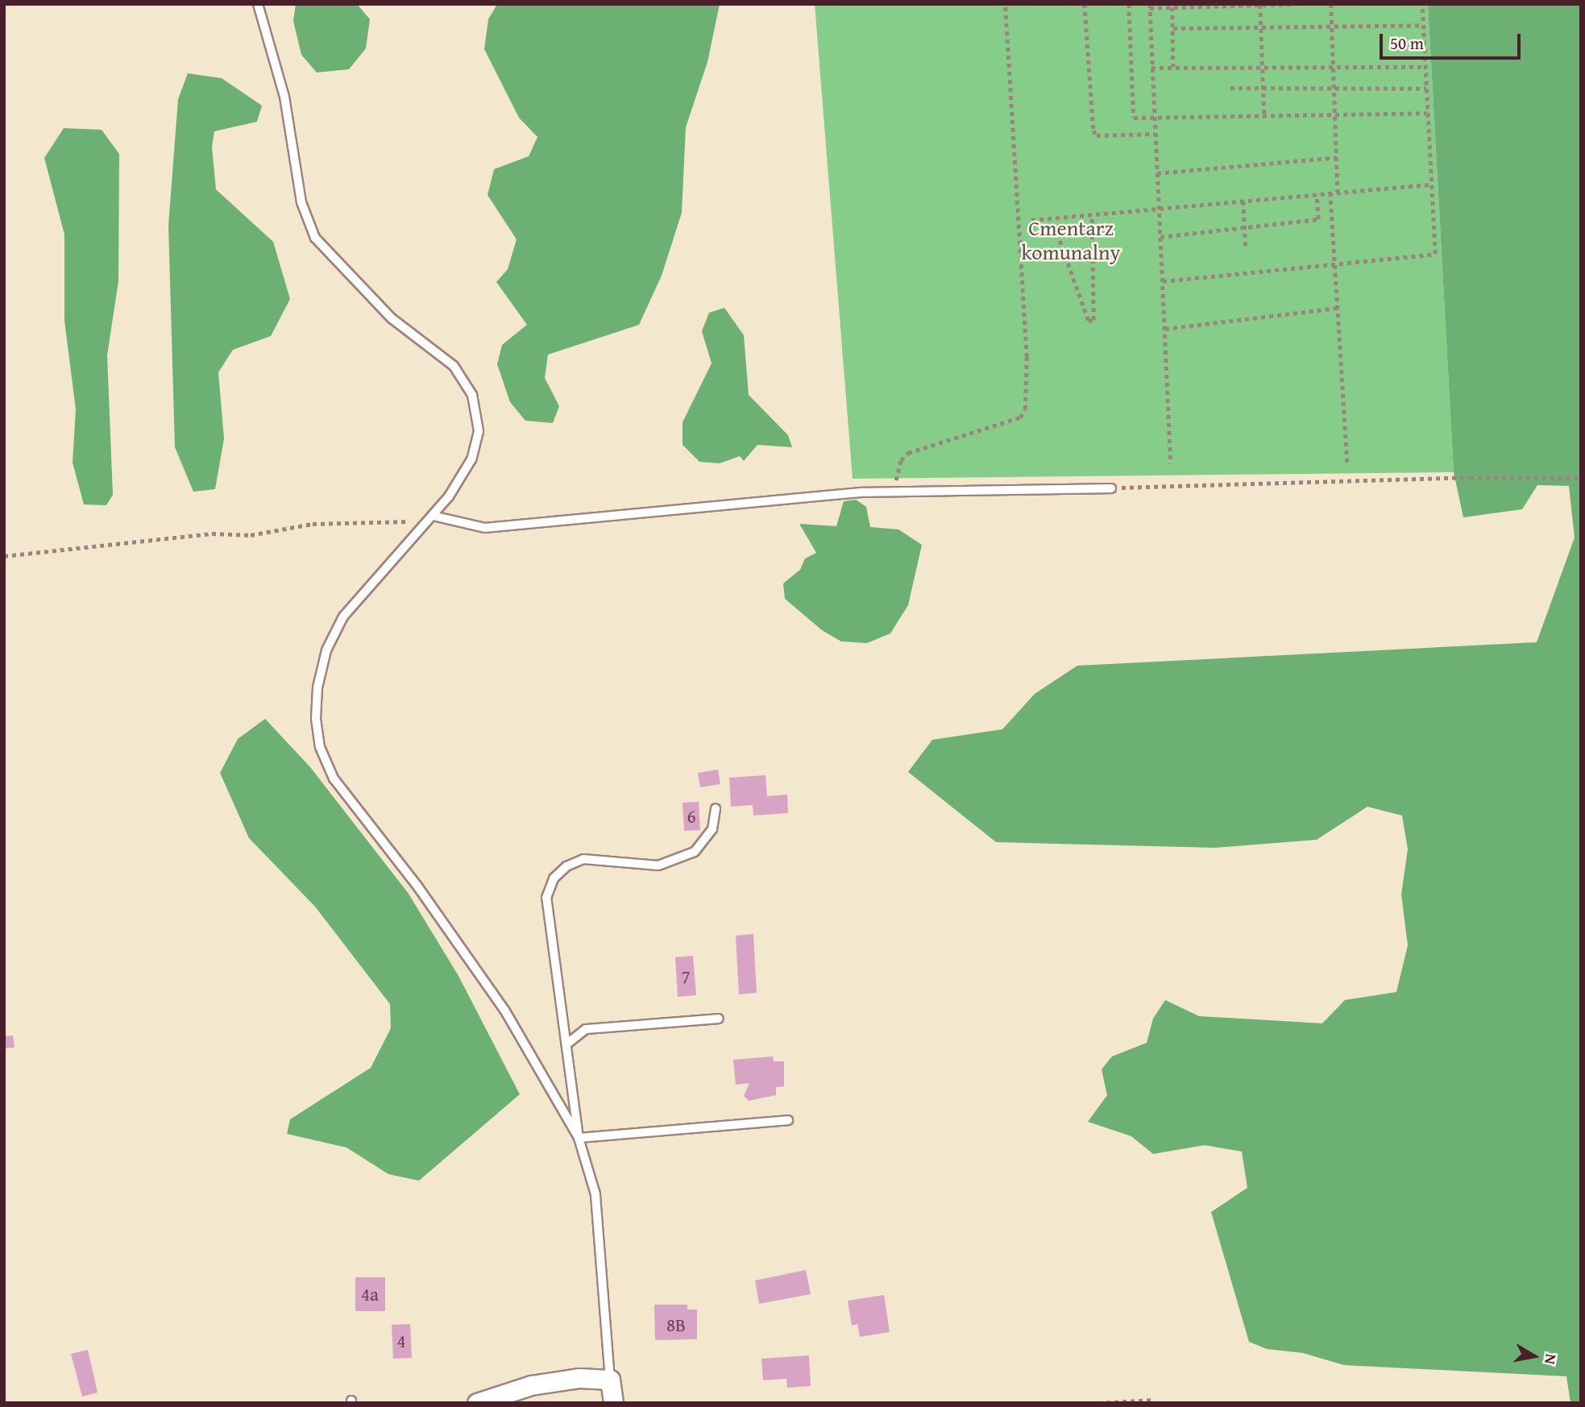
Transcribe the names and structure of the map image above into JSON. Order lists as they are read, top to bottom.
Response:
{
  "parks": ["Cmentarz komunalny"],
  "house_numbers": [
    "6",
    "7",
    "4a",
    "8B",
    "4"
  ],
  "scale_bar": "50 m",
  "north": "right"
}
